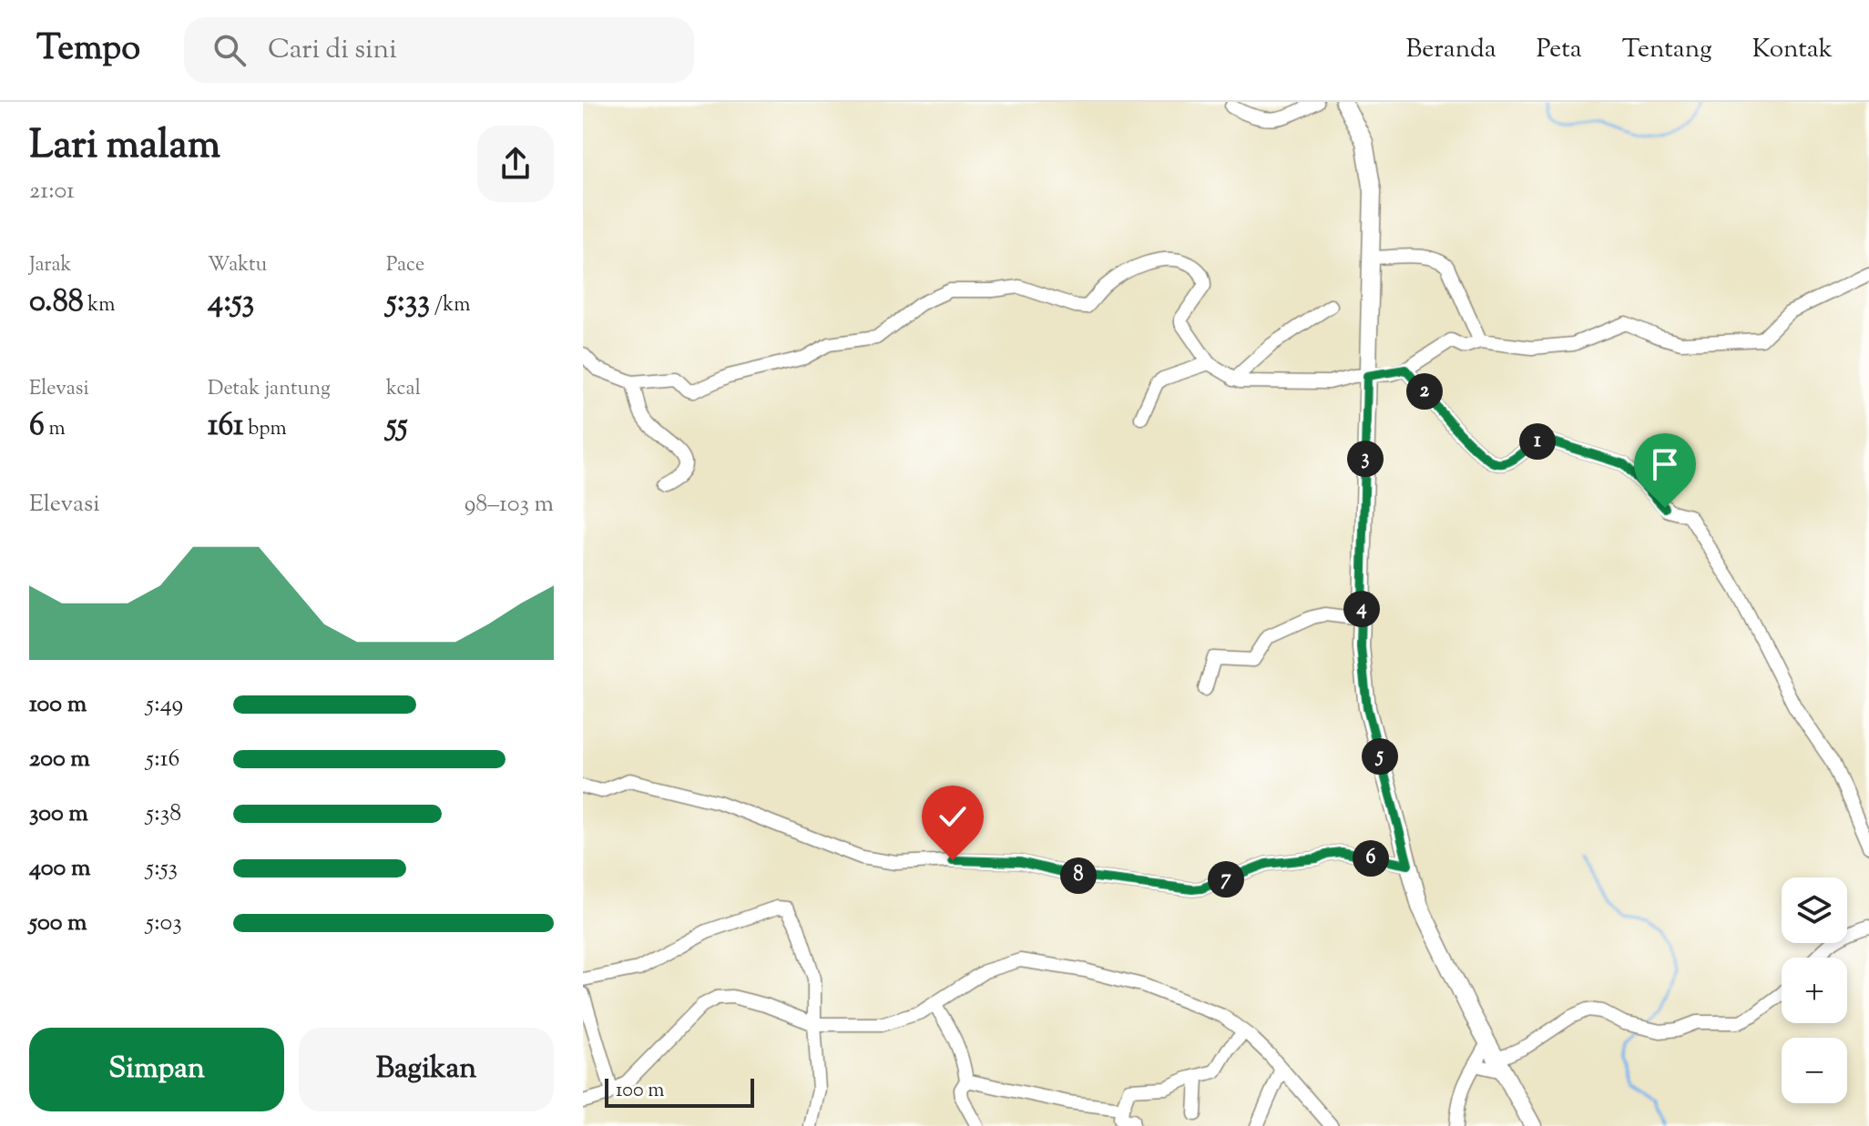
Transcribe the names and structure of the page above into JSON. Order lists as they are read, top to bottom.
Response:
{
  "scale_bar": "100 m",
  "page": {
    "header": "Tempo",
    "search": "Cari di sini",
    "nav": [
      "Beranda",
      "Peta",
      "Tentang",
      "Kontak"
    ],
    "heading": ["Lari malam", "21:01"],
    "stats": [
      ["Jarak", "0.88 km"],
      ["Waktu", "4:53"],
      ["Pace", "5:33 /km"],
      ["Elevasi", "6 m"],
      ["Detak jantung", "161 bpm"],
      ["kcal", "55"]
    ],
    "pins": [
      "2",
      "1",
      "3",
      "4",
      "5",
      "6",
      "8",
      "7"
    ],
    "chart": ["Elevasi", "98–103 m"],
    "list": [
      {
        "name": "100 m",
        "note": "5:49"
      },
      {
        "name": "200 m",
        "note": "5:16"
      },
      {
        "name": "300 m",
        "note": "5:38"
      },
      {
        "name": "400 m",
        "note": "5:53"
      },
      {
        "name": "500 m",
        "note": "5:03"
      }
    ],
    "map_buttons": ["+", "−"],
    "buttons": ["Simpan", "Bagikan"],
    "scale": "100 m"
  }
}
